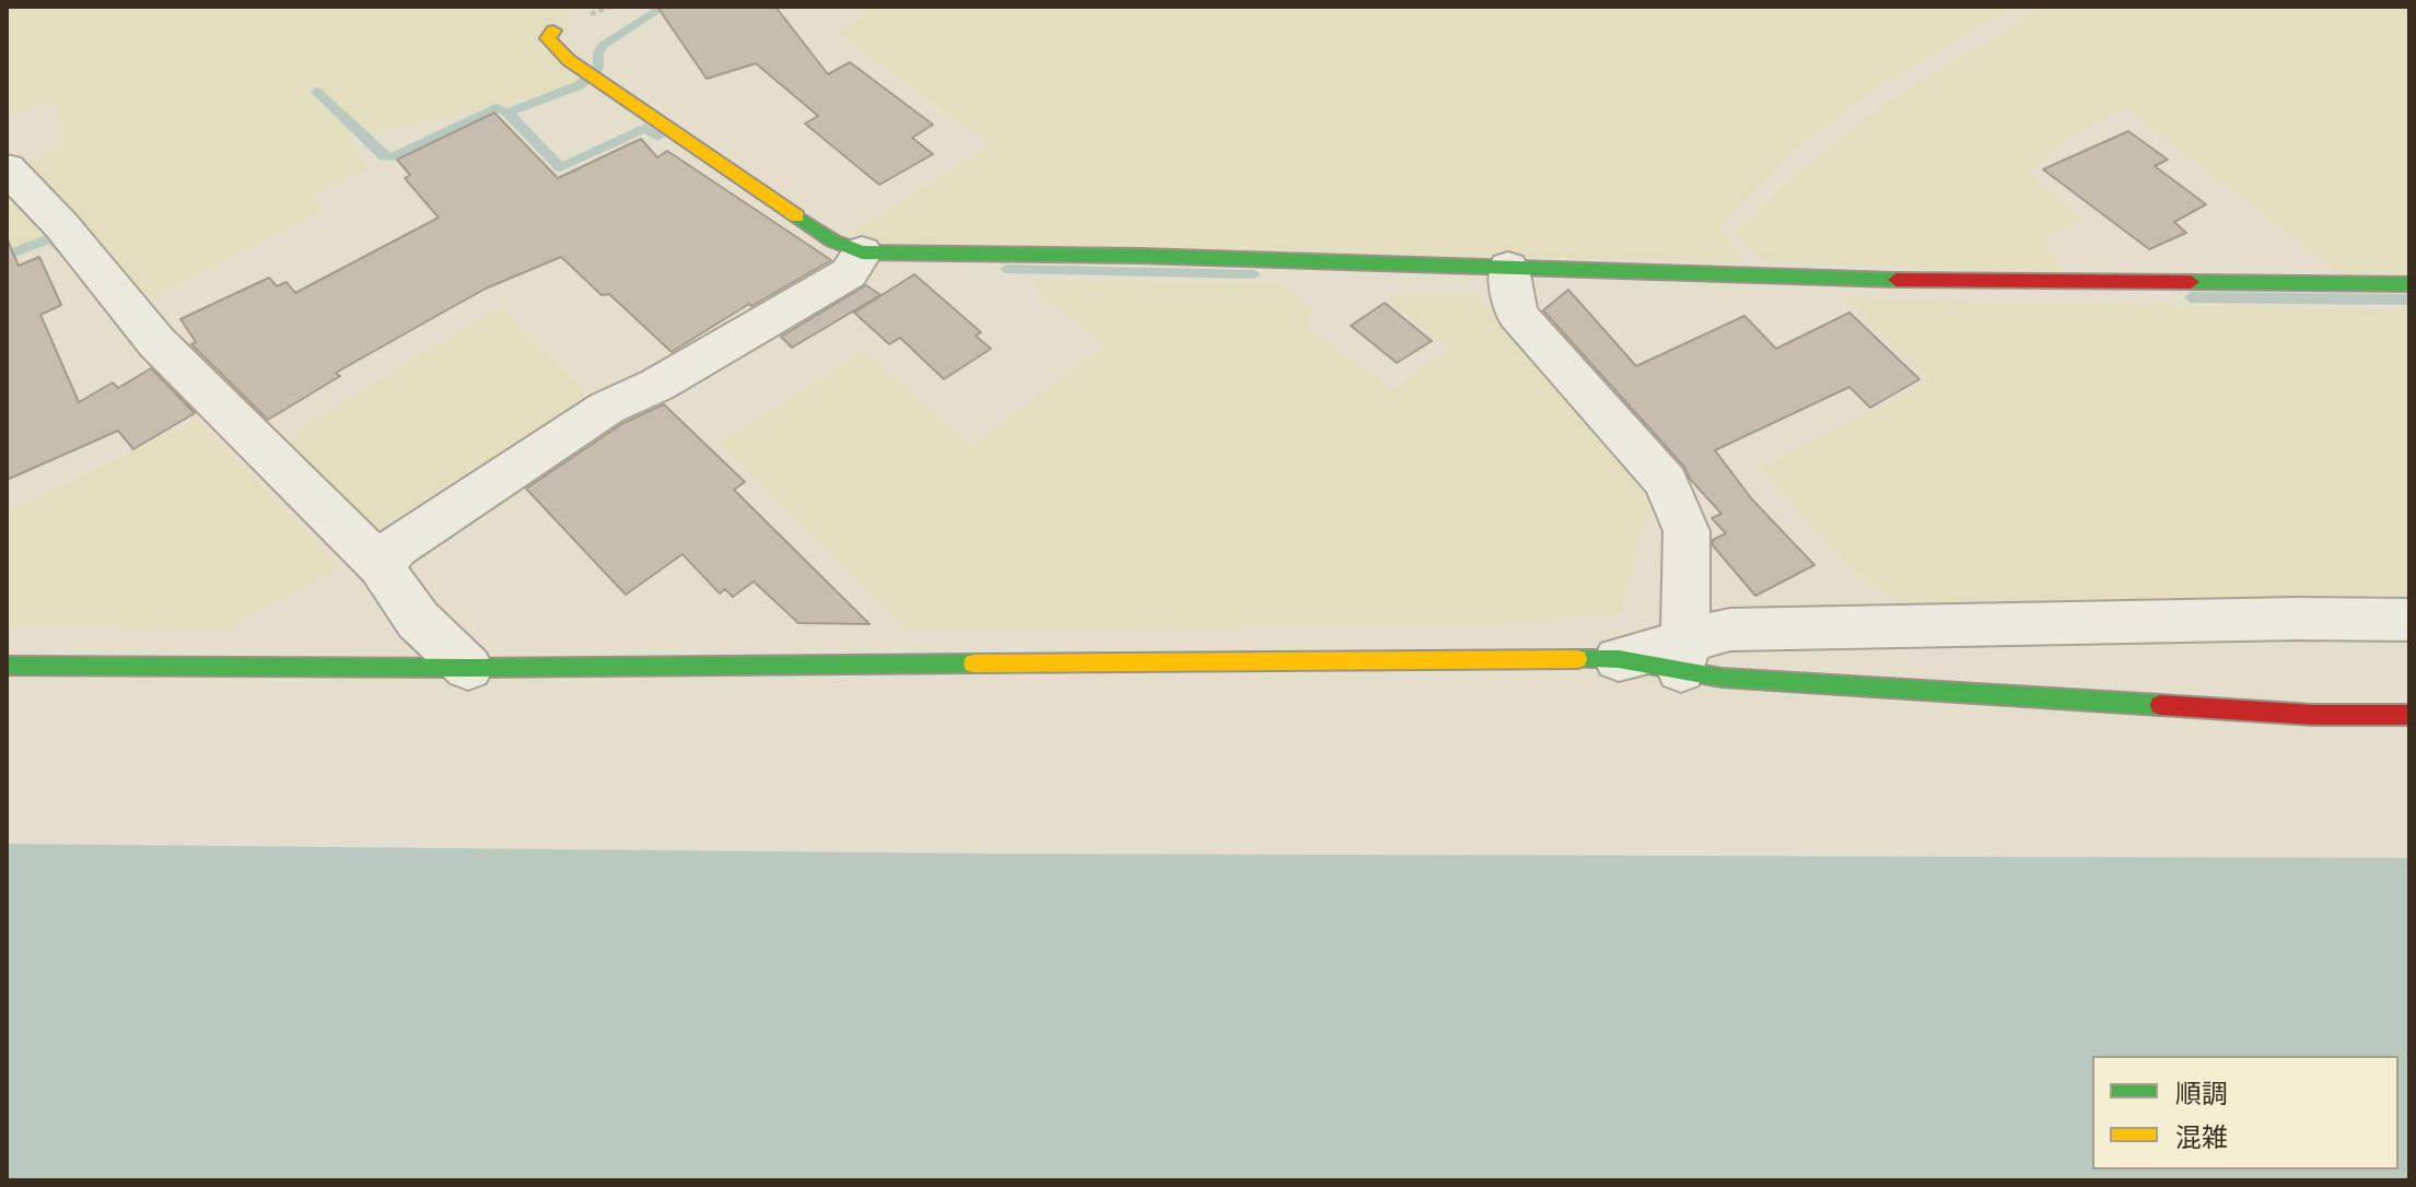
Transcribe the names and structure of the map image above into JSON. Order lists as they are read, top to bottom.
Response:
{
  "legend": ["順調", "混雑"]
}
